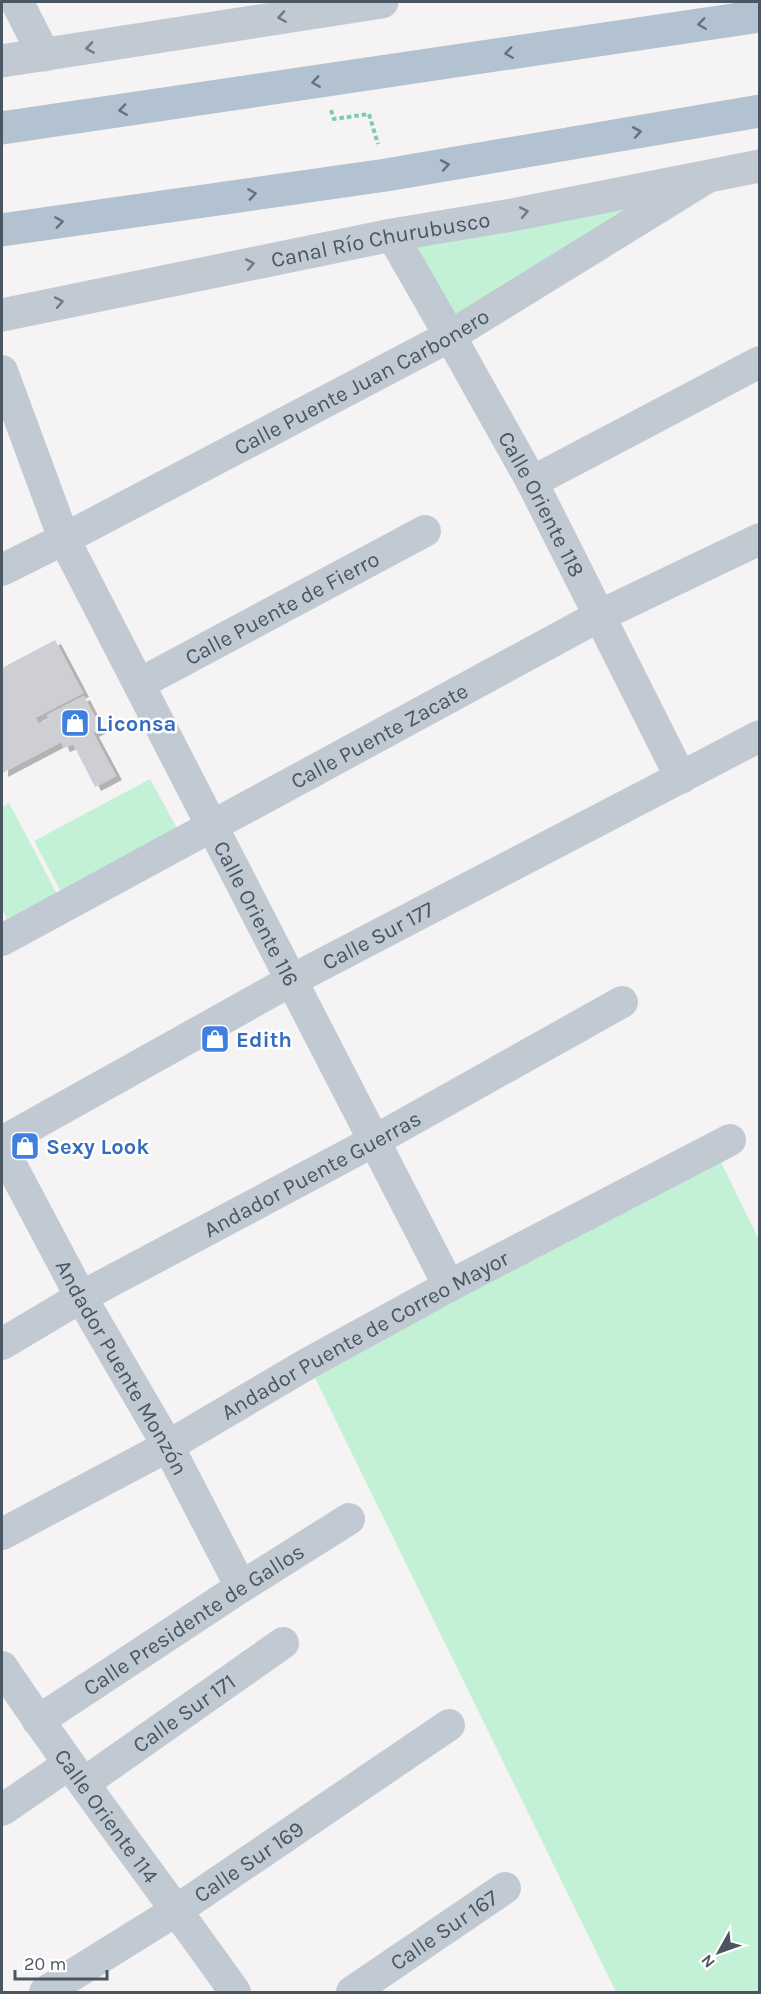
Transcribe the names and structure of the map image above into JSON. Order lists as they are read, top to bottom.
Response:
{
  "streets": {
    "street": [
      "Canal Río Churubusco",
      "Calle Puente Juan Carbonero",
      "Calle Oriente 118",
      "Calle Puente de Fierro",
      "Calle Puente Zacate",
      "Calle Oriente 116",
      "Calle Sur 177",
      "Andador Puente Guerras",
      "Andador Puente de Correo Mayor",
      "Andador Puente Monzón",
      "Calle Presidente de Gallos",
      "Calle Sur 171",
      "Calle Oriente 114",
      "Calle Sur 169",
      "Calle Sur 167"
    ]
  },
  "crossings": [
    ["Canal Río Churubusco", "Calle Puente Juan Carbonero"],
    ["Canal Río Churubusco", "Calle Oriente 118"],
    ["Calle Puente Juan Carbonero", "Calle Oriente 118"],
    ["Calle Puente Juan Carbonero", "Calle Oriente 116"],
    ["Calle Oriente 118", "Calle Puente Zacate"],
    ["Calle Oriente 118", "Calle Sur 177"],
    ["Calle Puente de Fierro", "Calle Oriente 116"],
    ["Calle Puente Zacate", "Calle Oriente 116"],
    ["Calle Oriente 116", "Calle Sur 177"],
    ["Calle Oriente 116", "Andador Puente Guerras"],
    ["Calle Oriente 116", "Andador Puente de Correo Mayor"],
    ["Andador Puente Guerras", "Andador Puente Monzón"],
    ["Andador Puente de Correo Mayor", "Andador Puente Monzón"],
    ["Andador Puente Monzón", "Calle Presidente de Gallos"],
    ["Calle Presidente de Gallos", "Calle Oriente 114"],
    ["Calle Sur 171", "Calle Oriente 114"],
    ["Calle Oriente 114", "Calle Sur 169"]
  ],
  "places": {
    "shop": ["Liconsa", "Edith", "Sexy Look"]
  },
  "scale_bar": "20 m",
  "north": "bottom left"
}
